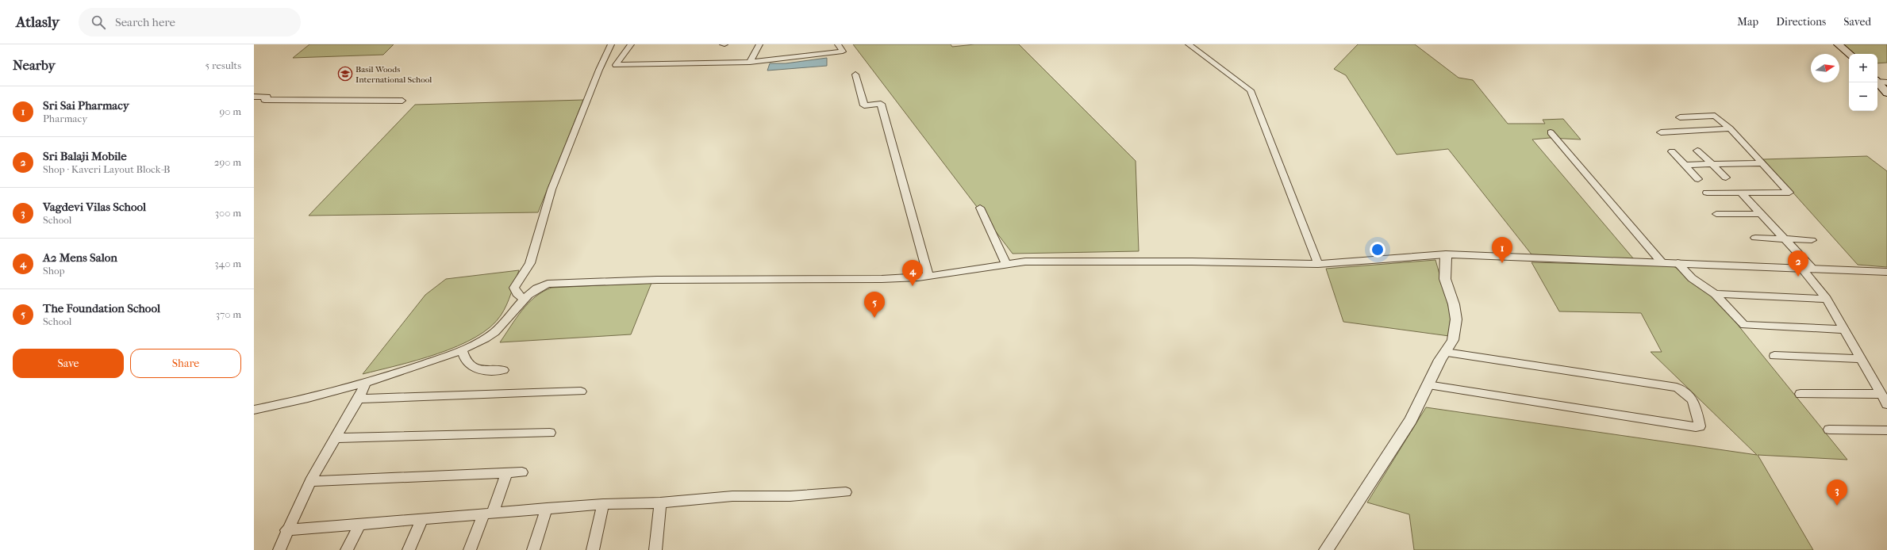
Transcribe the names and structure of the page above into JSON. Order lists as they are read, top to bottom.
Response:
{
  "places": {
    "school or university": ["Basil Woods International School"]
  },
  "north": "right",
  "page": {
    "header": "Atlasly",
    "search": "Search here",
    "nav": ["Map", "Directions", "Saved"],
    "heading": ["Nearby", "5 results"],
    "map_buttons": ["+", "−"],
    "list": [
      {
        "mark": "1",
        "name": "Sri Sai Pharmacy",
        "note": "Pharmacy",
        "value": "90 m"
      },
      {
        "mark": "2",
        "name": "Sri Balaji Mobile",
        "note": "Shop · Kaveri Layout Block-B",
        "value": "290 m"
      },
      {
        "mark": "3",
        "name": "Vagdevi Vilas School",
        "note": "School",
        "value": "300 m"
      },
      {
        "mark": "4",
        "name": "A2 Mens Salon",
        "note": "Shop",
        "value": "340 m"
      },
      {
        "mark": "5",
        "name": "The Foundation School",
        "note": "School",
        "value": "370 m"
      }
    ],
    "pins": [
      "1",
      "2",
      "4",
      "5",
      "3"
    ],
    "buttons": ["Save", "Share"]
  }
}
